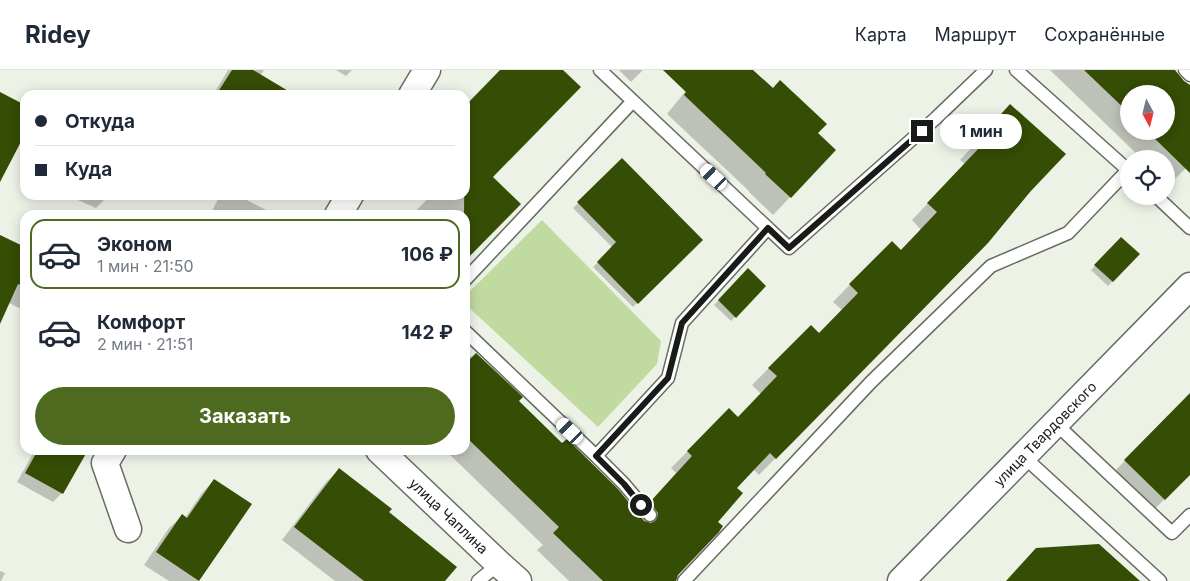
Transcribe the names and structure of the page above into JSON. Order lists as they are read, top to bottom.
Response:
{
  "streets": {
    "street": ["улица Твардовского", "улица Чаплина"]
  },
  "north": "bottom",
  "page": {
    "header": "Ridey",
    "nav": ["Карта", "Маршрут", "Сохранённые"],
    "banner": ["Откуда", "Куда"],
    "bubble": "1 мин",
    "list": [
      {
        "name": "Эконом",
        "note": "1 мин · 21:50",
        "value": "106 ₽"
      },
      {
        "name": "Комфорт",
        "note": "2 мин · 21:51",
        "value": "142 ₽"
      }
    ],
    "buttons": "Заказать"
  }
}
